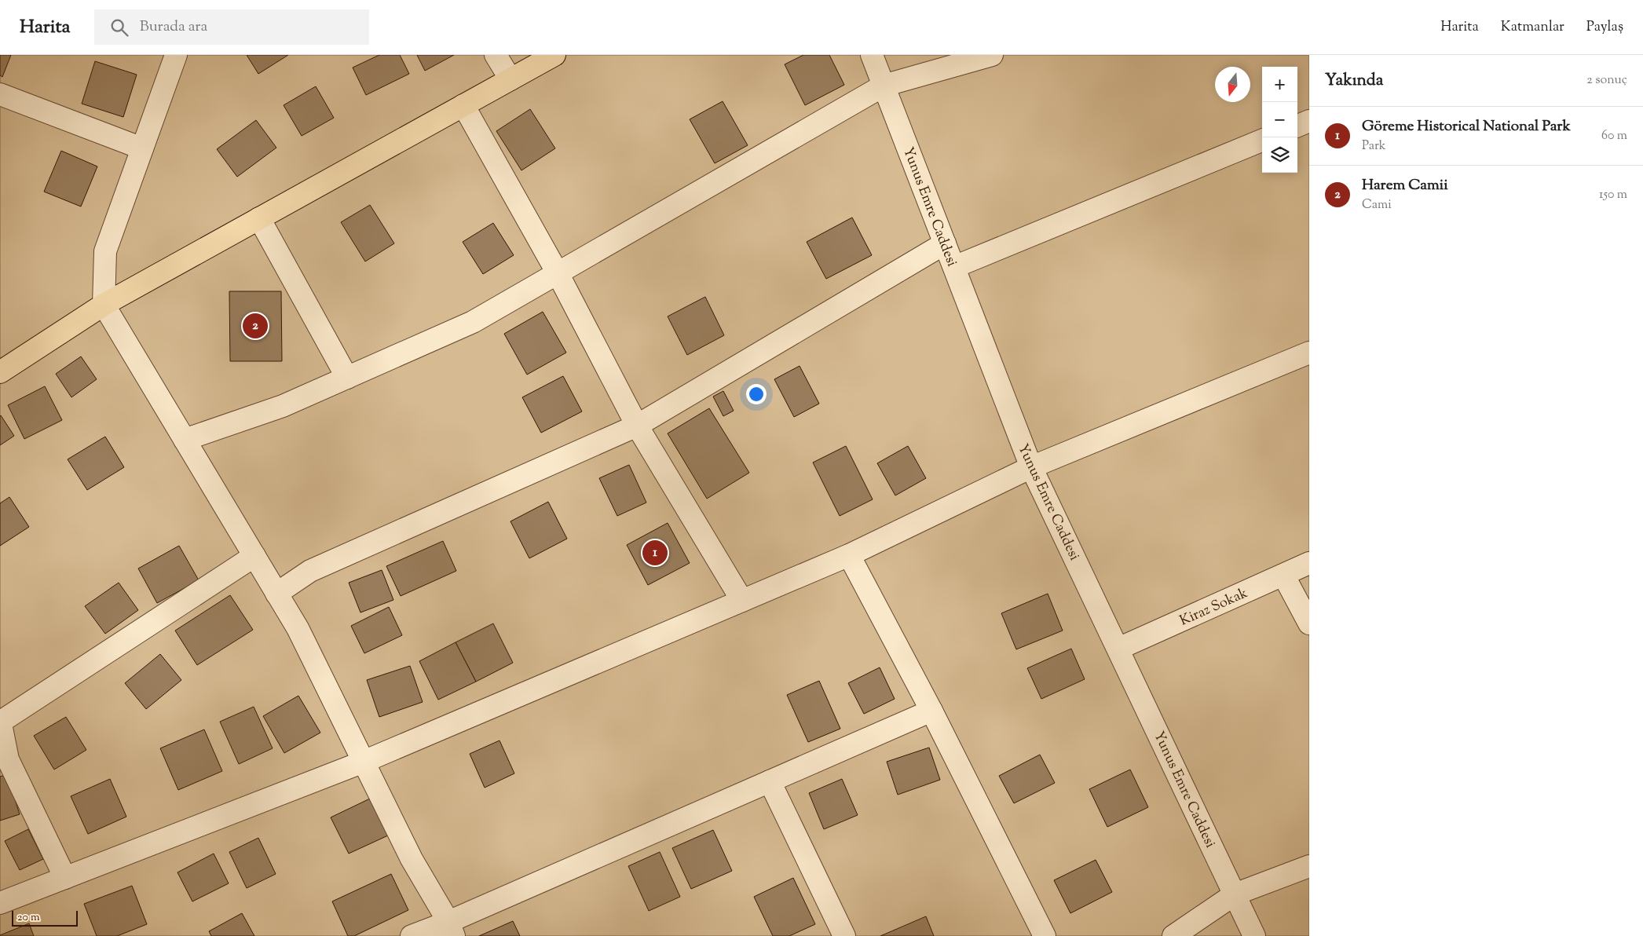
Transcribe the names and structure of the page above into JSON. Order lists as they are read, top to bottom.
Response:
{
  "streets": {
    "street": ["Yunus Emre Caddesi", "Kiraz Sokak"]
  },
  "crossings": [
    ["Yunus Emre Caddesi", "Kiraz Sokak"]
  ],
  "scale_bar": "20 m",
  "north": "bottom",
  "page": {
    "header": "Harita",
    "search": "Burada ara",
    "nav": ["Harita", "Katmanlar", "Paylaş"],
    "heading": ["Yakında", "2 sonuç"],
    "map_buttons": ["+", "−"],
    "list": [
      {
        "mark": "1",
        "name": "Göreme Historical National Park",
        "note": "Park",
        "value": "60 m"
      },
      {
        "mark": "2",
        "name": "Harem Camii",
        "note": "Cami",
        "value": "150 m"
      }
    ],
    "pins": ["2", "1"],
    "scale": "20 m"
  }
}
